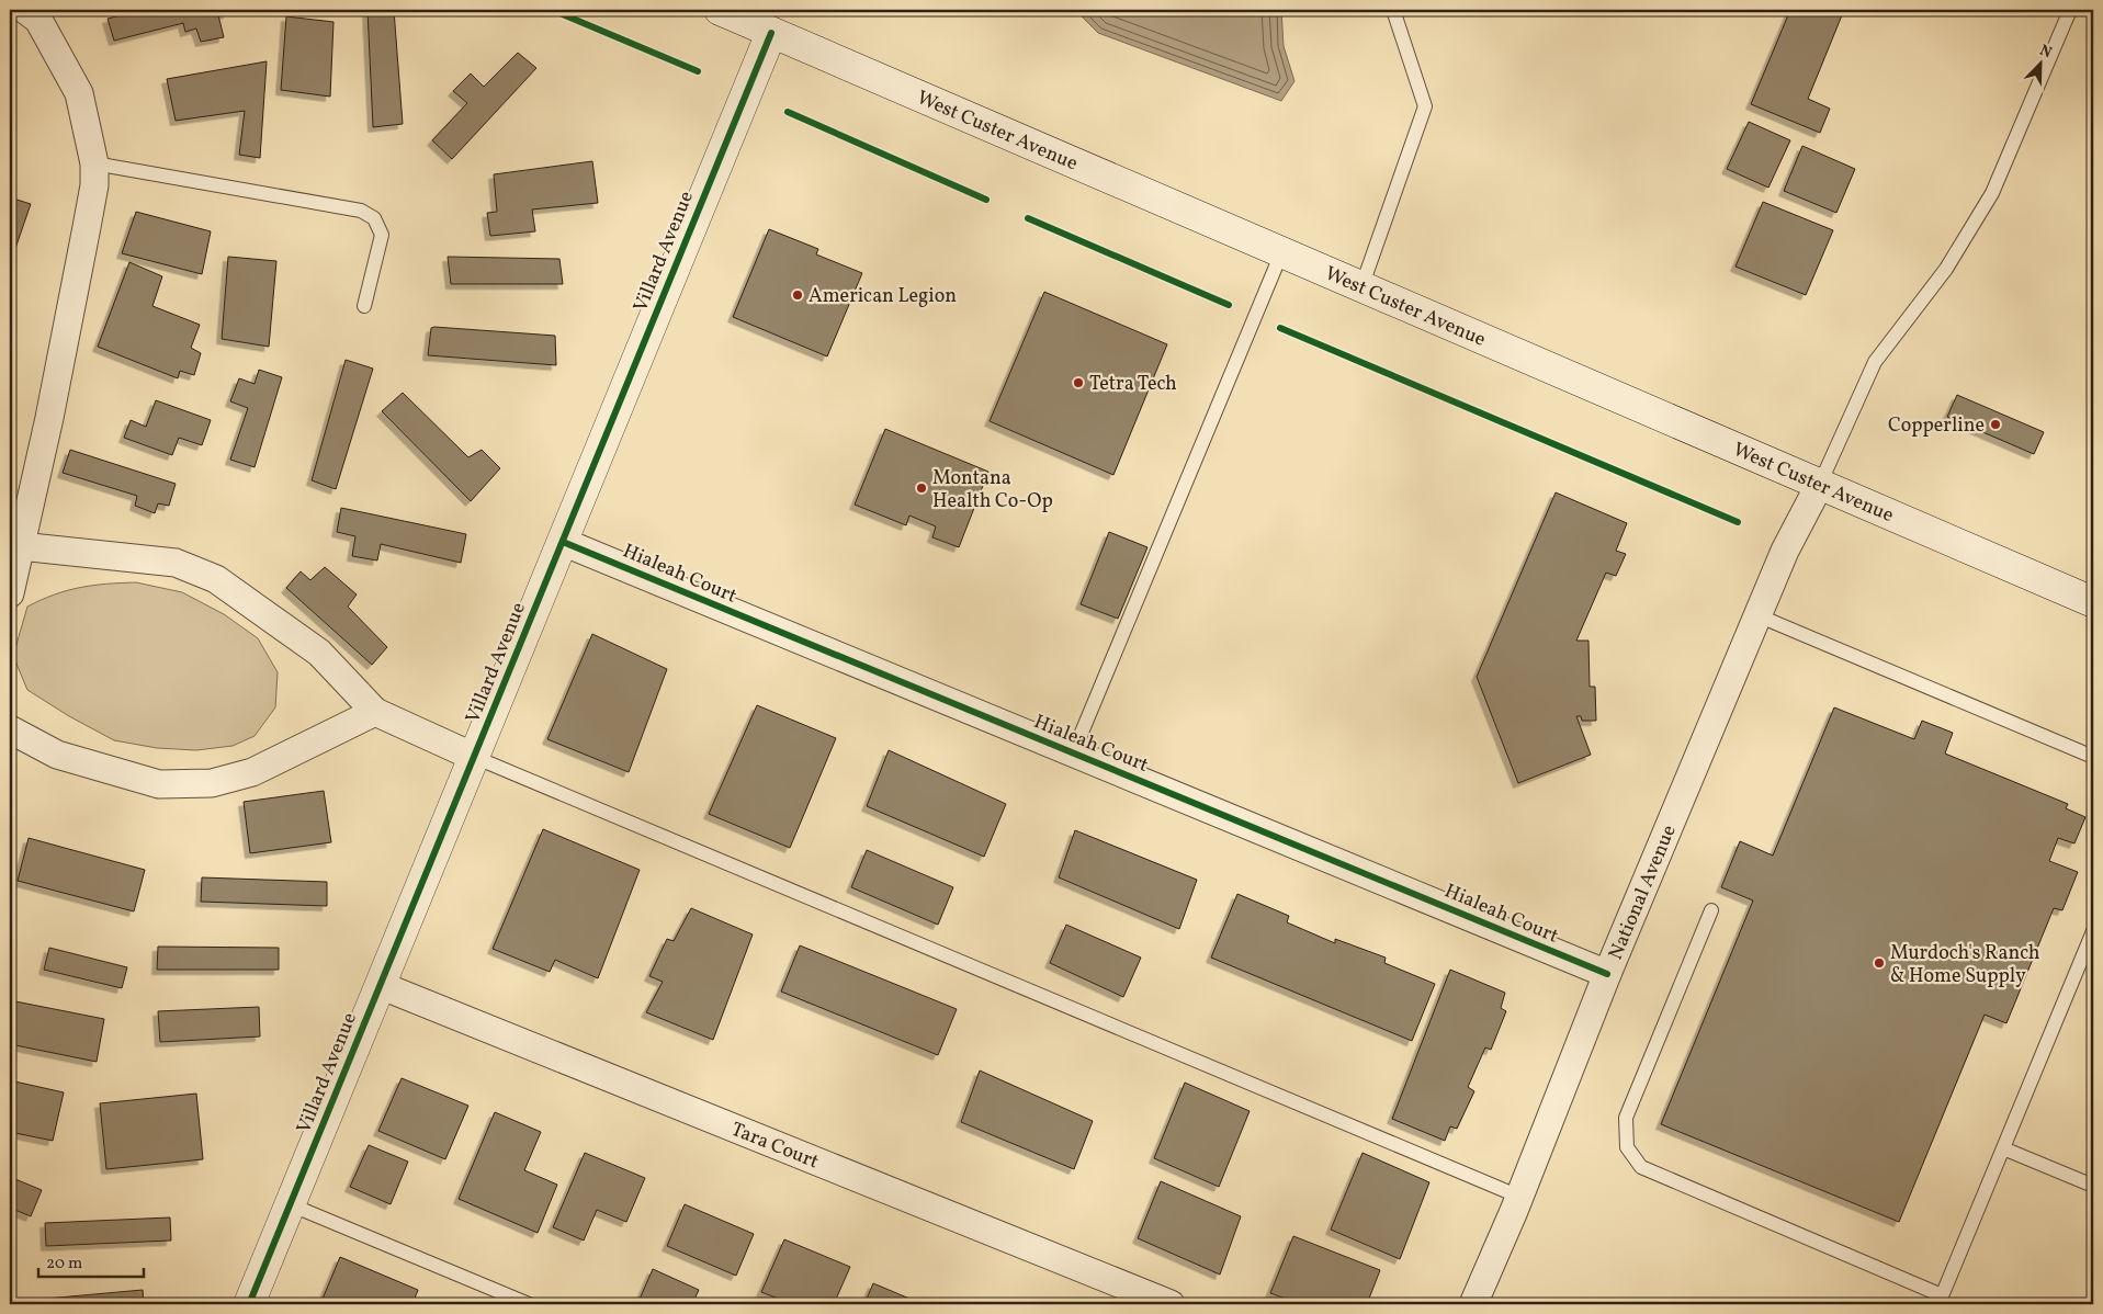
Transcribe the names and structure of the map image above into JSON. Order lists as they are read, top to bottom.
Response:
{
  "streets": {
    "main road": ["West Custer Avenue", "Villard Avenue"],
    "street": ["Hialeah Court", "National Avenue", "Tara Court"]
  },
  "crossings": [
    ["West Custer Avenue", "Villard Avenue"],
    ["West Custer Avenue", "National Avenue"],
    ["Villard Avenue", "Hialeah Court"],
    ["Villard Avenue", "Tara Court"],
    ["Hialeah Court", "National Avenue"]
  ],
  "places": [
    "American Legion",
    "Tetra Tech",
    "Copperline",
    "Montana Health Co-Op",
    "Murdoch's Ranch & Home Supply"
  ],
  "scale_bar": "20 m",
  "north": "top right"
}
